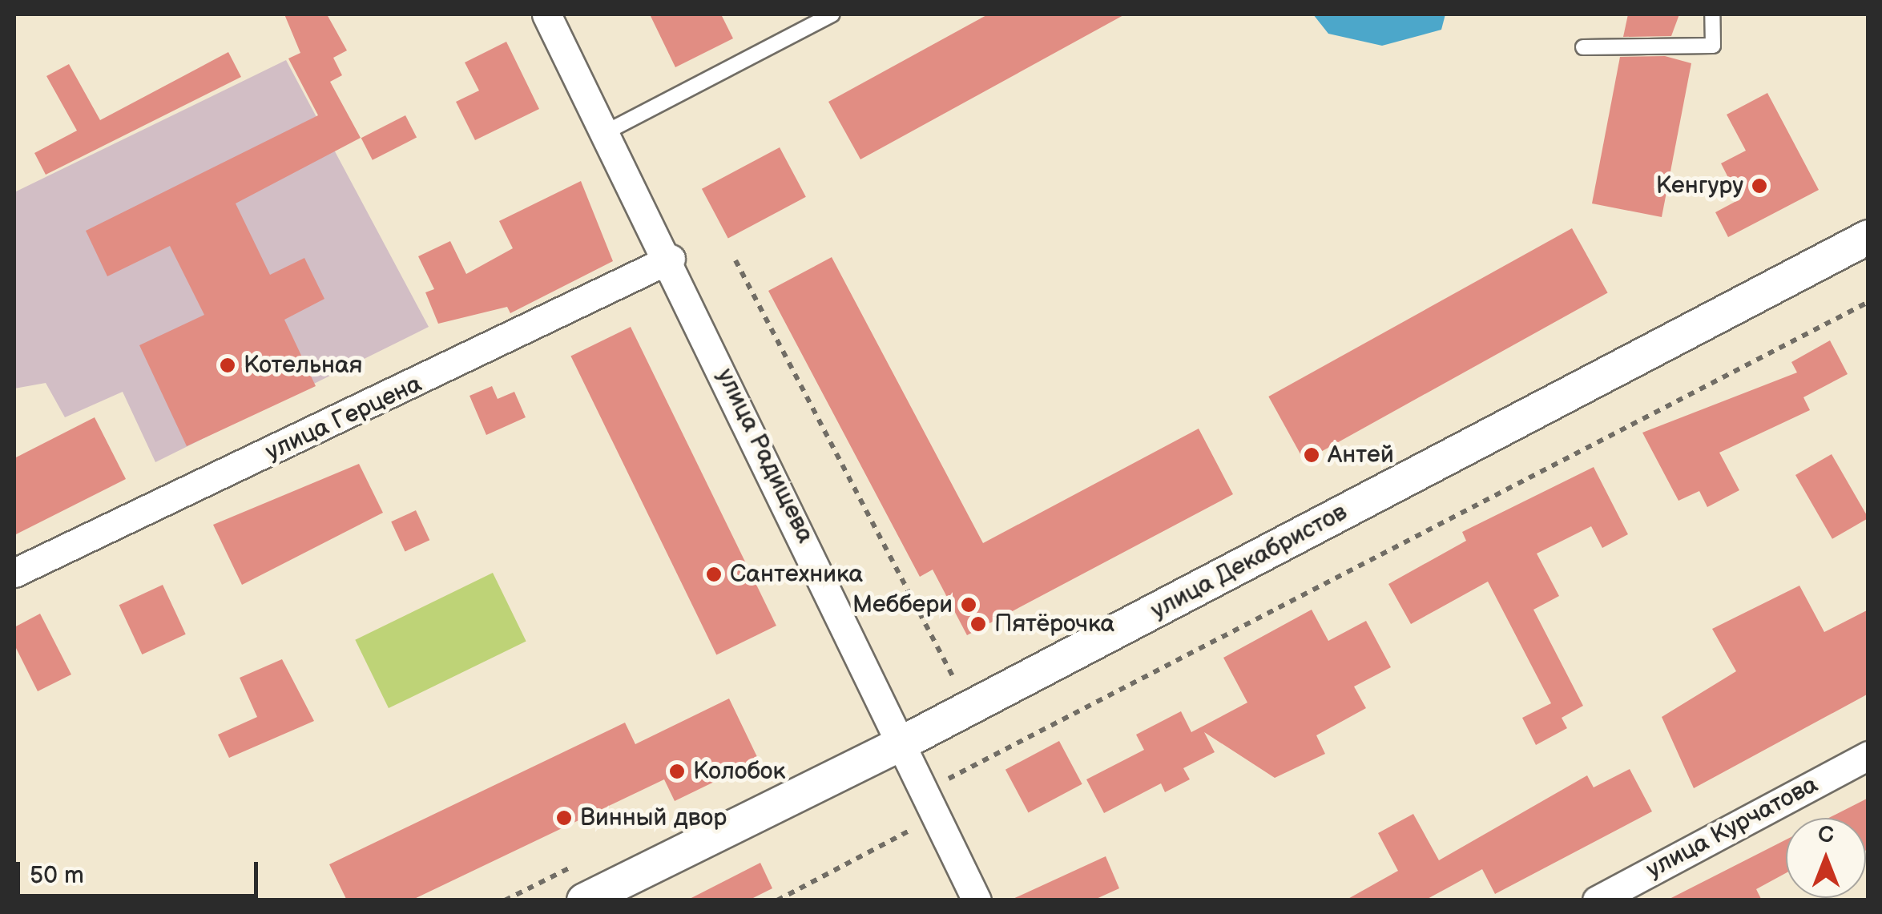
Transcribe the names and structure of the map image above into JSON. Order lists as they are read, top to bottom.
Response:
{
  "streets": {
    "street": [
      "улица Герцена",
      "улица Радищева",
      "улица Декабристов",
      "улица Курчатова"
    ]
  },
  "crossings": [
    ["улица Герцена", "улица Радищева"],
    ["улица Радищева", "улица Декабристов"]
  ],
  "places": [
    "Кенгуру",
    "Котельная",
    "Антей",
    "Сантехника",
    "Меббери",
    "Пятёрочка",
    "Колобок",
    "Винный двор"
  ],
  "scale_bar": "50 m",
  "north": "top"
}
